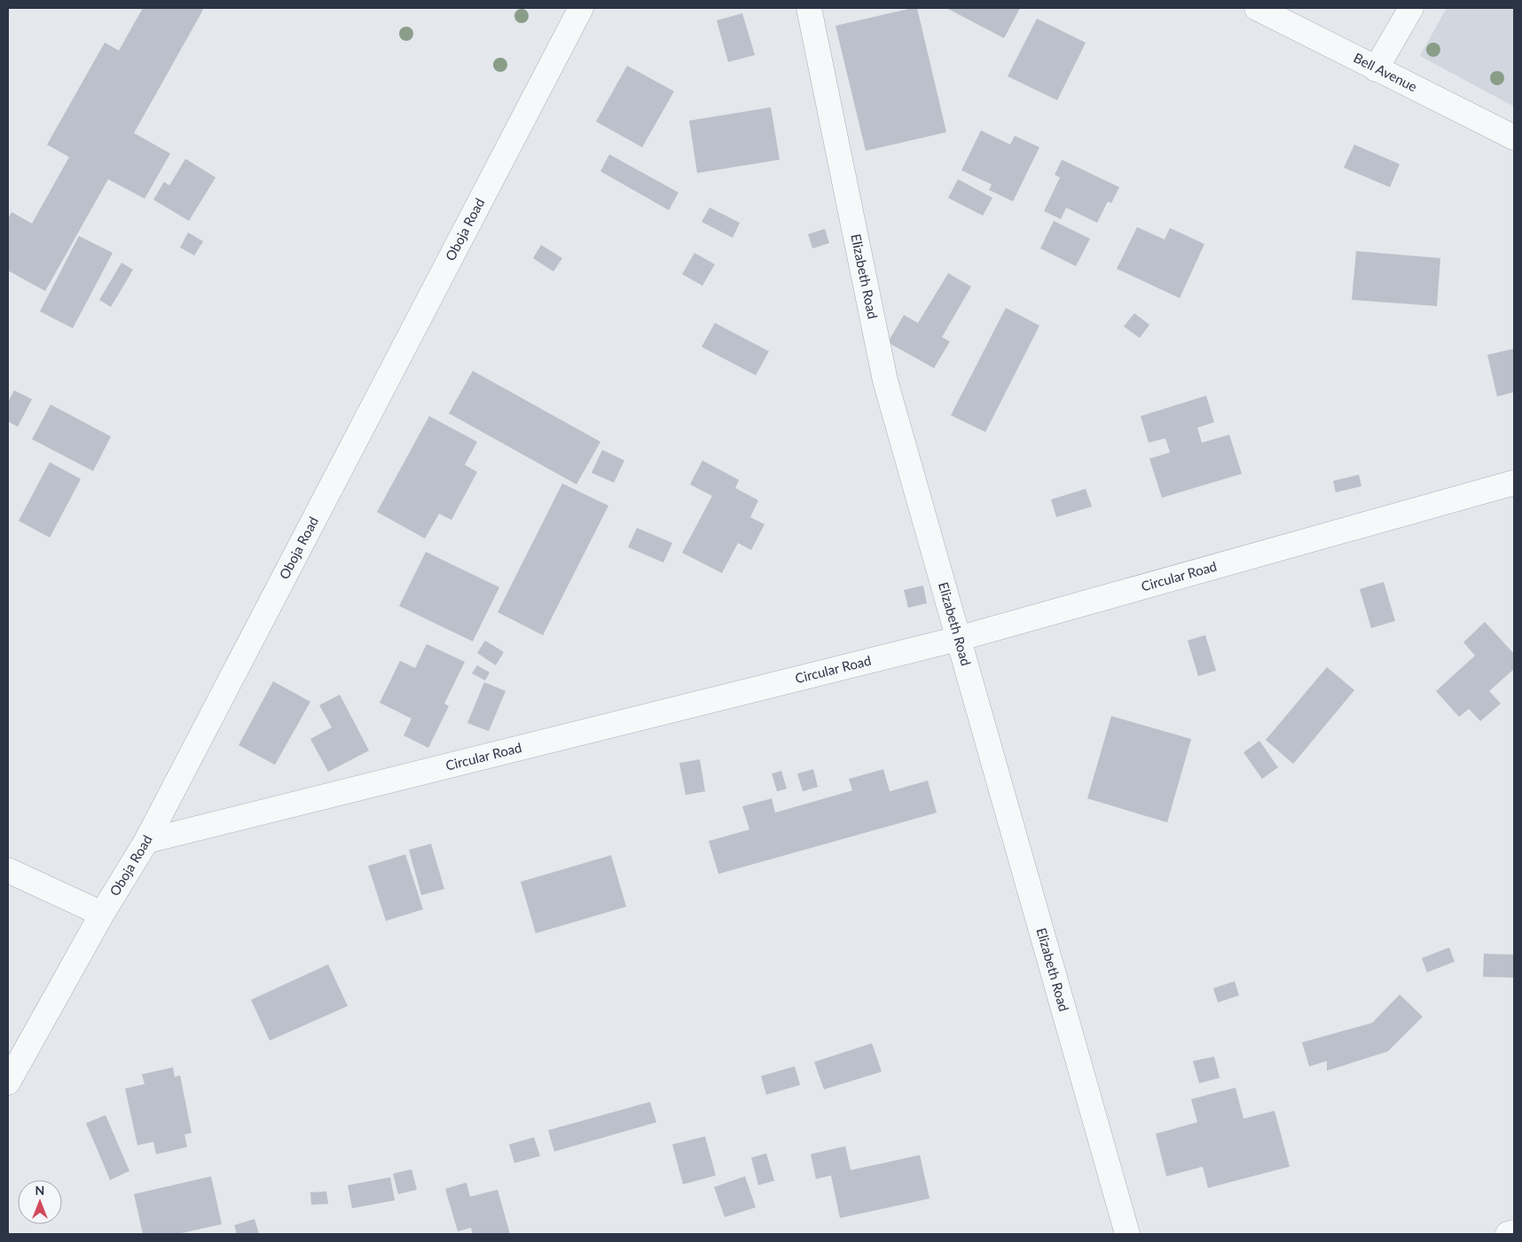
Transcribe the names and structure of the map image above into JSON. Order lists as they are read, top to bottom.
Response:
{
  "streets": {
    "street": [
      "Bell Avenue",
      "Oboja Road",
      "Elizabeth Road",
      "Circular Road"
    ]
  },
  "crossings": [
    ["Oboja Road", "Circular Road"],
    ["Elizabeth Road", "Circular Road"]
  ],
  "north": "top"
}
